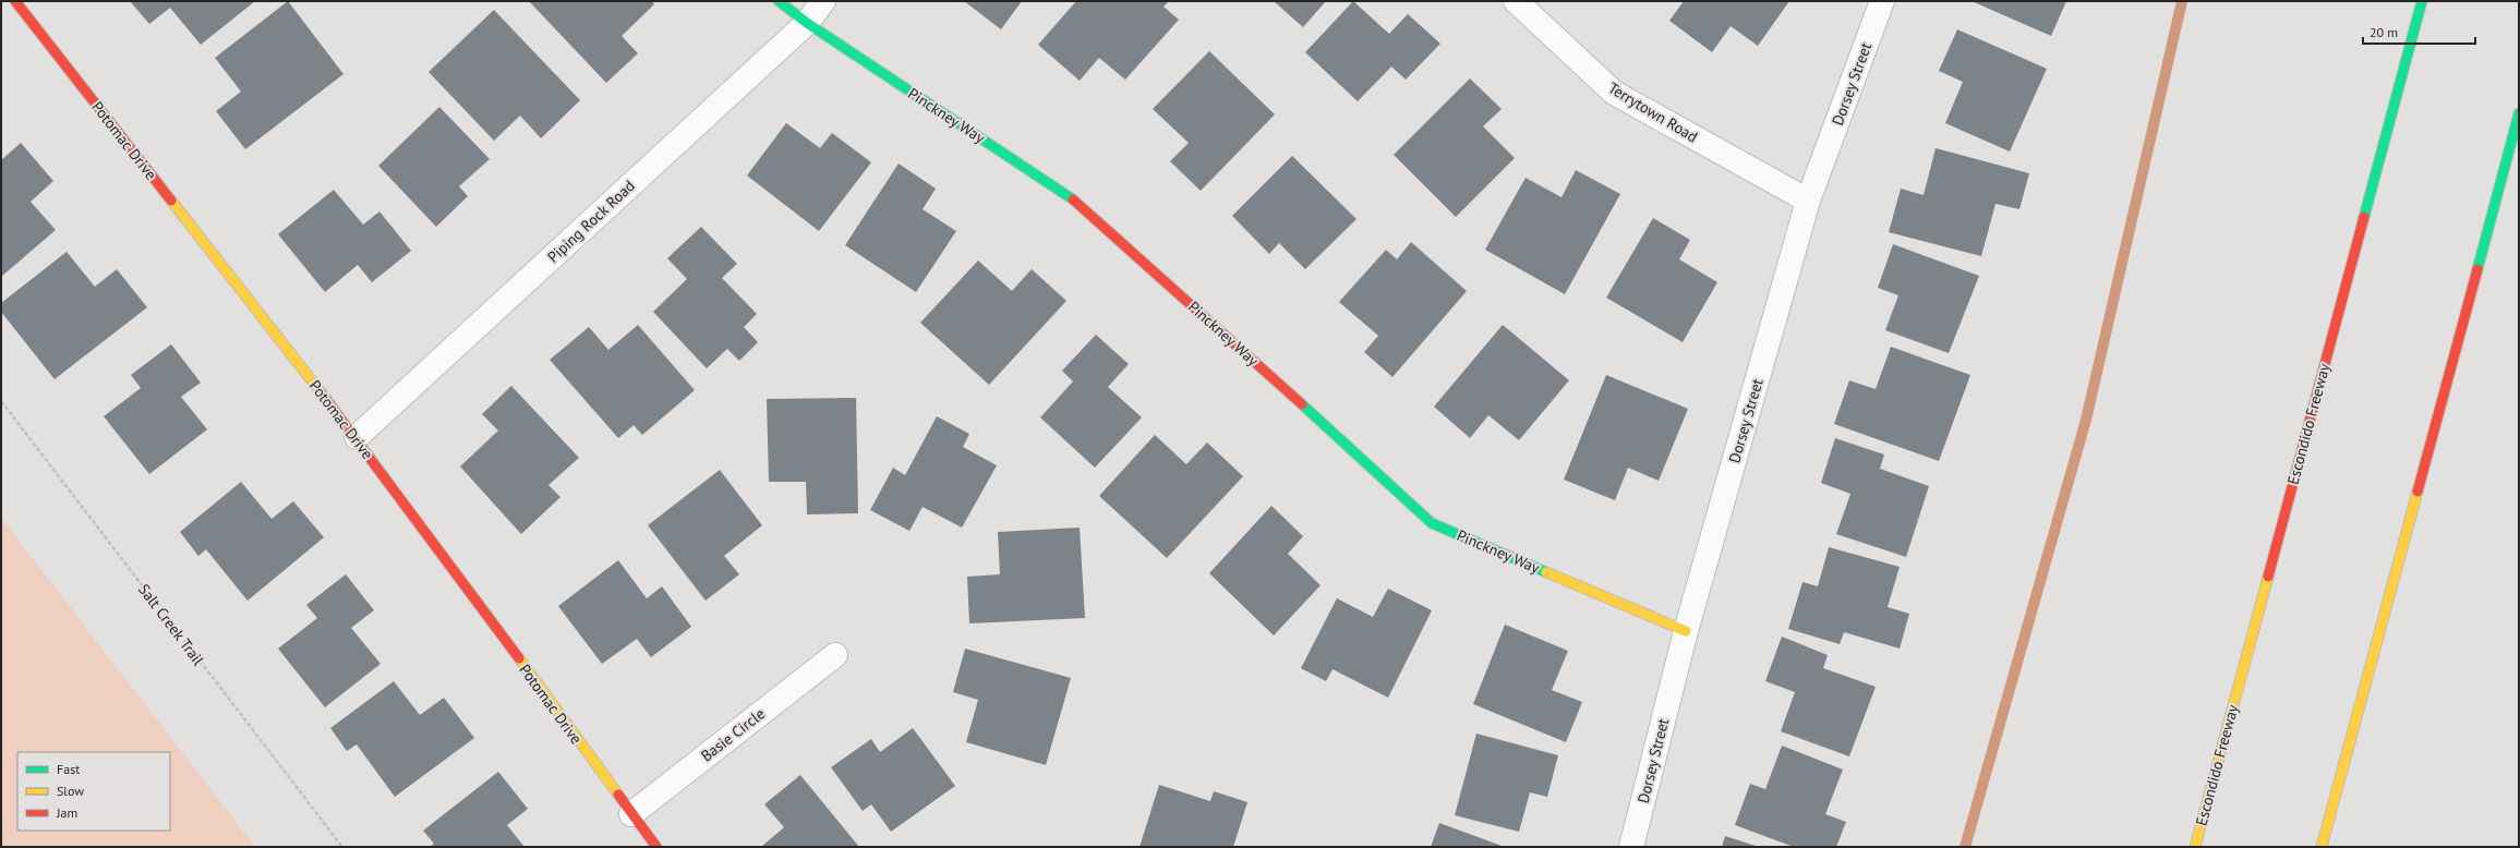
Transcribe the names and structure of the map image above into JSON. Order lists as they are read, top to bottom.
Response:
{
  "streets": {
    "main road": ["Pinckney Way", "Potomac Drive", "Escondido Freeway"],
    "street": [
      "Dorsey Street",
      "Terrytown Road",
      "Piping Rock Road",
      "Basie Circle"
    ],
    "path": ["Salt Creek Trail"]
  },
  "crossings": [
    ["Dorsey Street", "Terrytown Road"],
    ["Dorsey Street", "Pinckney Way"],
    ["Pinckney Way", "Piping Rock Road"],
    ["Potomac Drive", "Piping Rock Road"],
    ["Potomac Drive", "Basie Circle"]
  ],
  "legend": ["Fast", "Slow", "Jam"],
  "scale_bar": "20 m"
}
